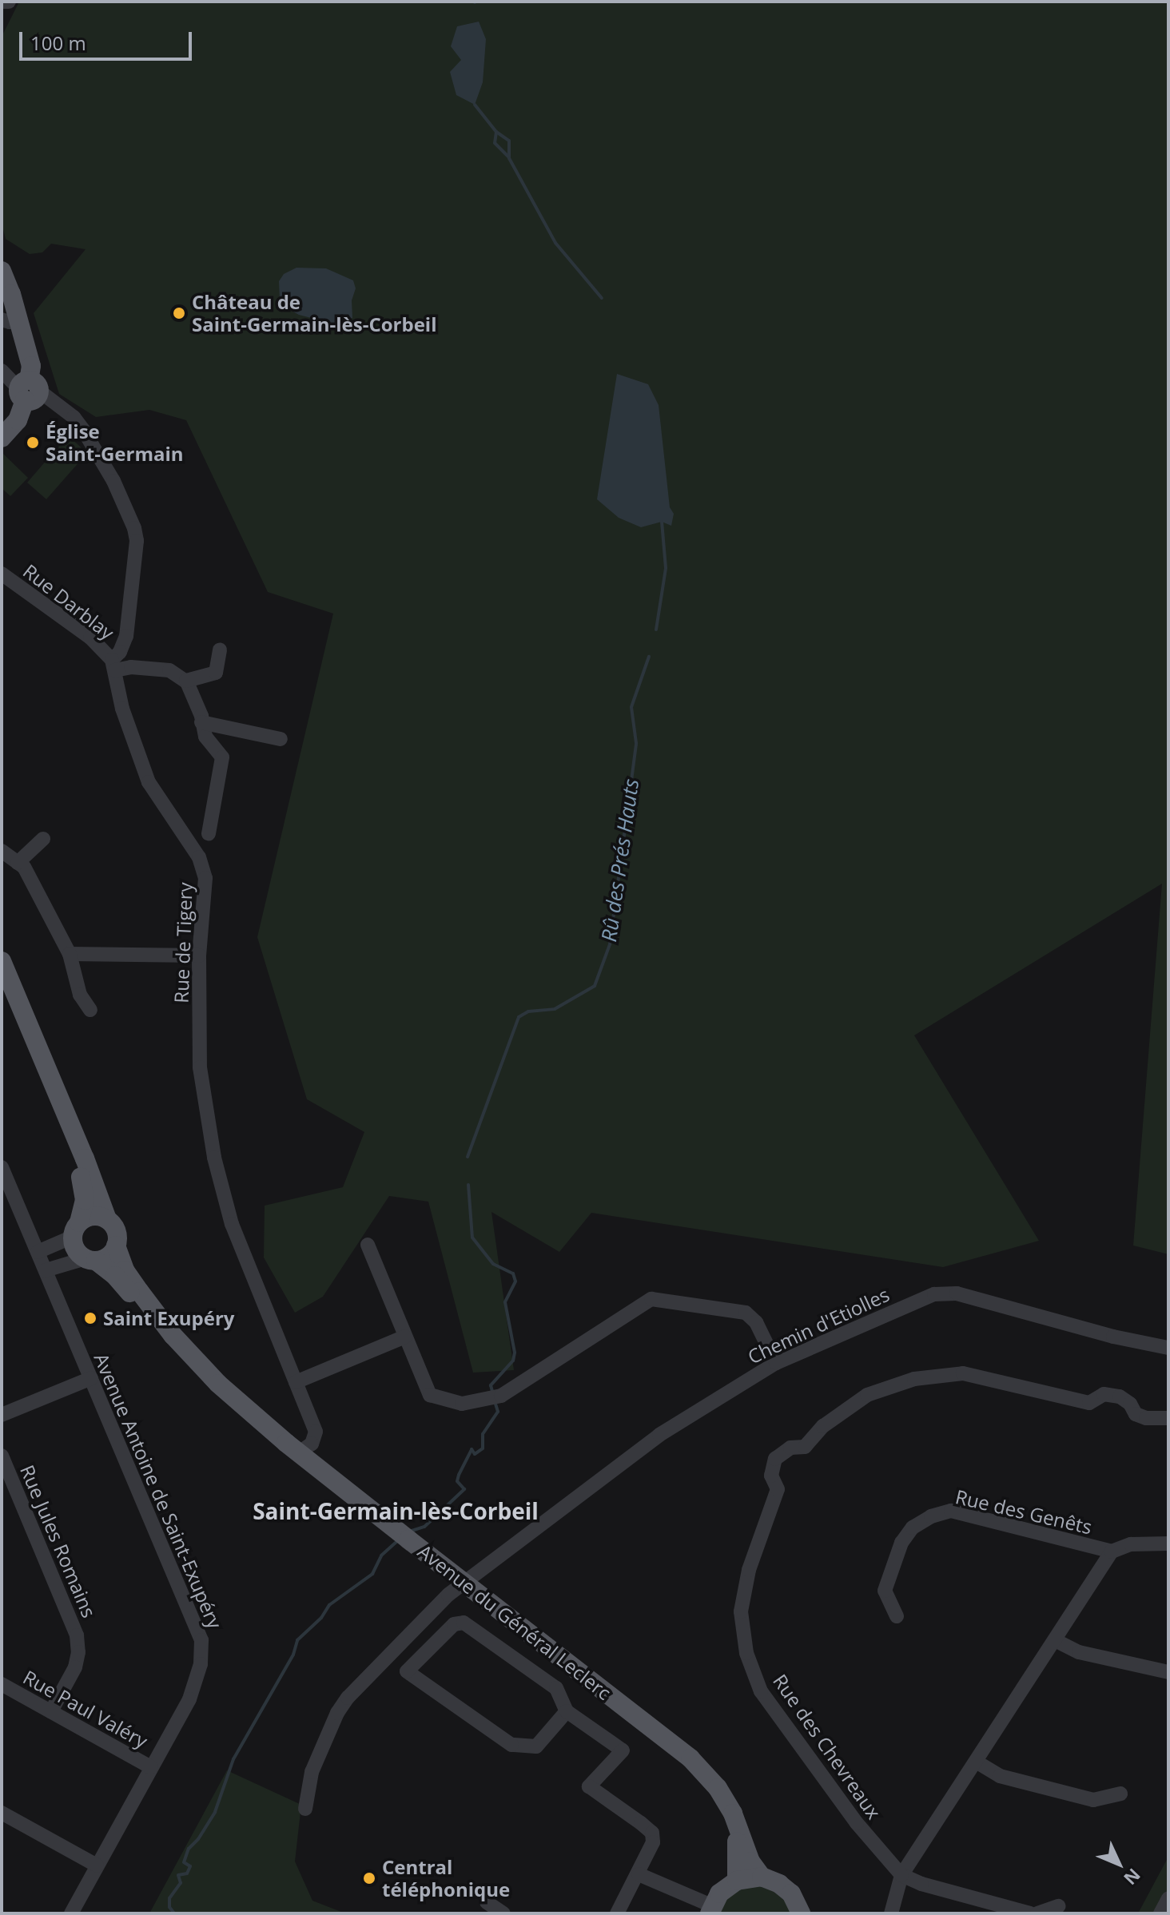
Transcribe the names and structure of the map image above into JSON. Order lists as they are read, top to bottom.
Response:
{
  "streets": {
    "main road": ["Avenue du Général Leclerc"],
    "street": [
      "Rue Darblay",
      "Rue de Tigery",
      "Chemin d'Etiolles",
      "Avenue Antoine de Saint-Exupéry",
      "Rue des Genêts",
      "Rue Jules Romains",
      "Rue Paul Valéry",
      "Rue des Chevreaux"
    ]
  },
  "crossings": [
    ["Rue Darblay", "Rue de Tigery"],
    ["Rue de Tigery", "Avenue du Général Leclerc"],
    ["Chemin d'Etiolles", "Avenue du Général Leclerc"],
    ["Avenue Antoine de Saint-Exupéry", "Rue Paul Valéry"],
    ["Rue Jules Romains", "Rue Paul Valéry"]
  ],
  "districts": ["Saint-Germain-lès-Corbeil"],
  "water": ["Rû des Prés Hauts"],
  "places": [
    "Château de Saint-Germain-lès-Corbeil",
    "Église Saint-Germain",
    "Saint Exupéry",
    "Central téléphonique"
  ],
  "scale_bar": "100 m",
  "north": "bottom right"
}
